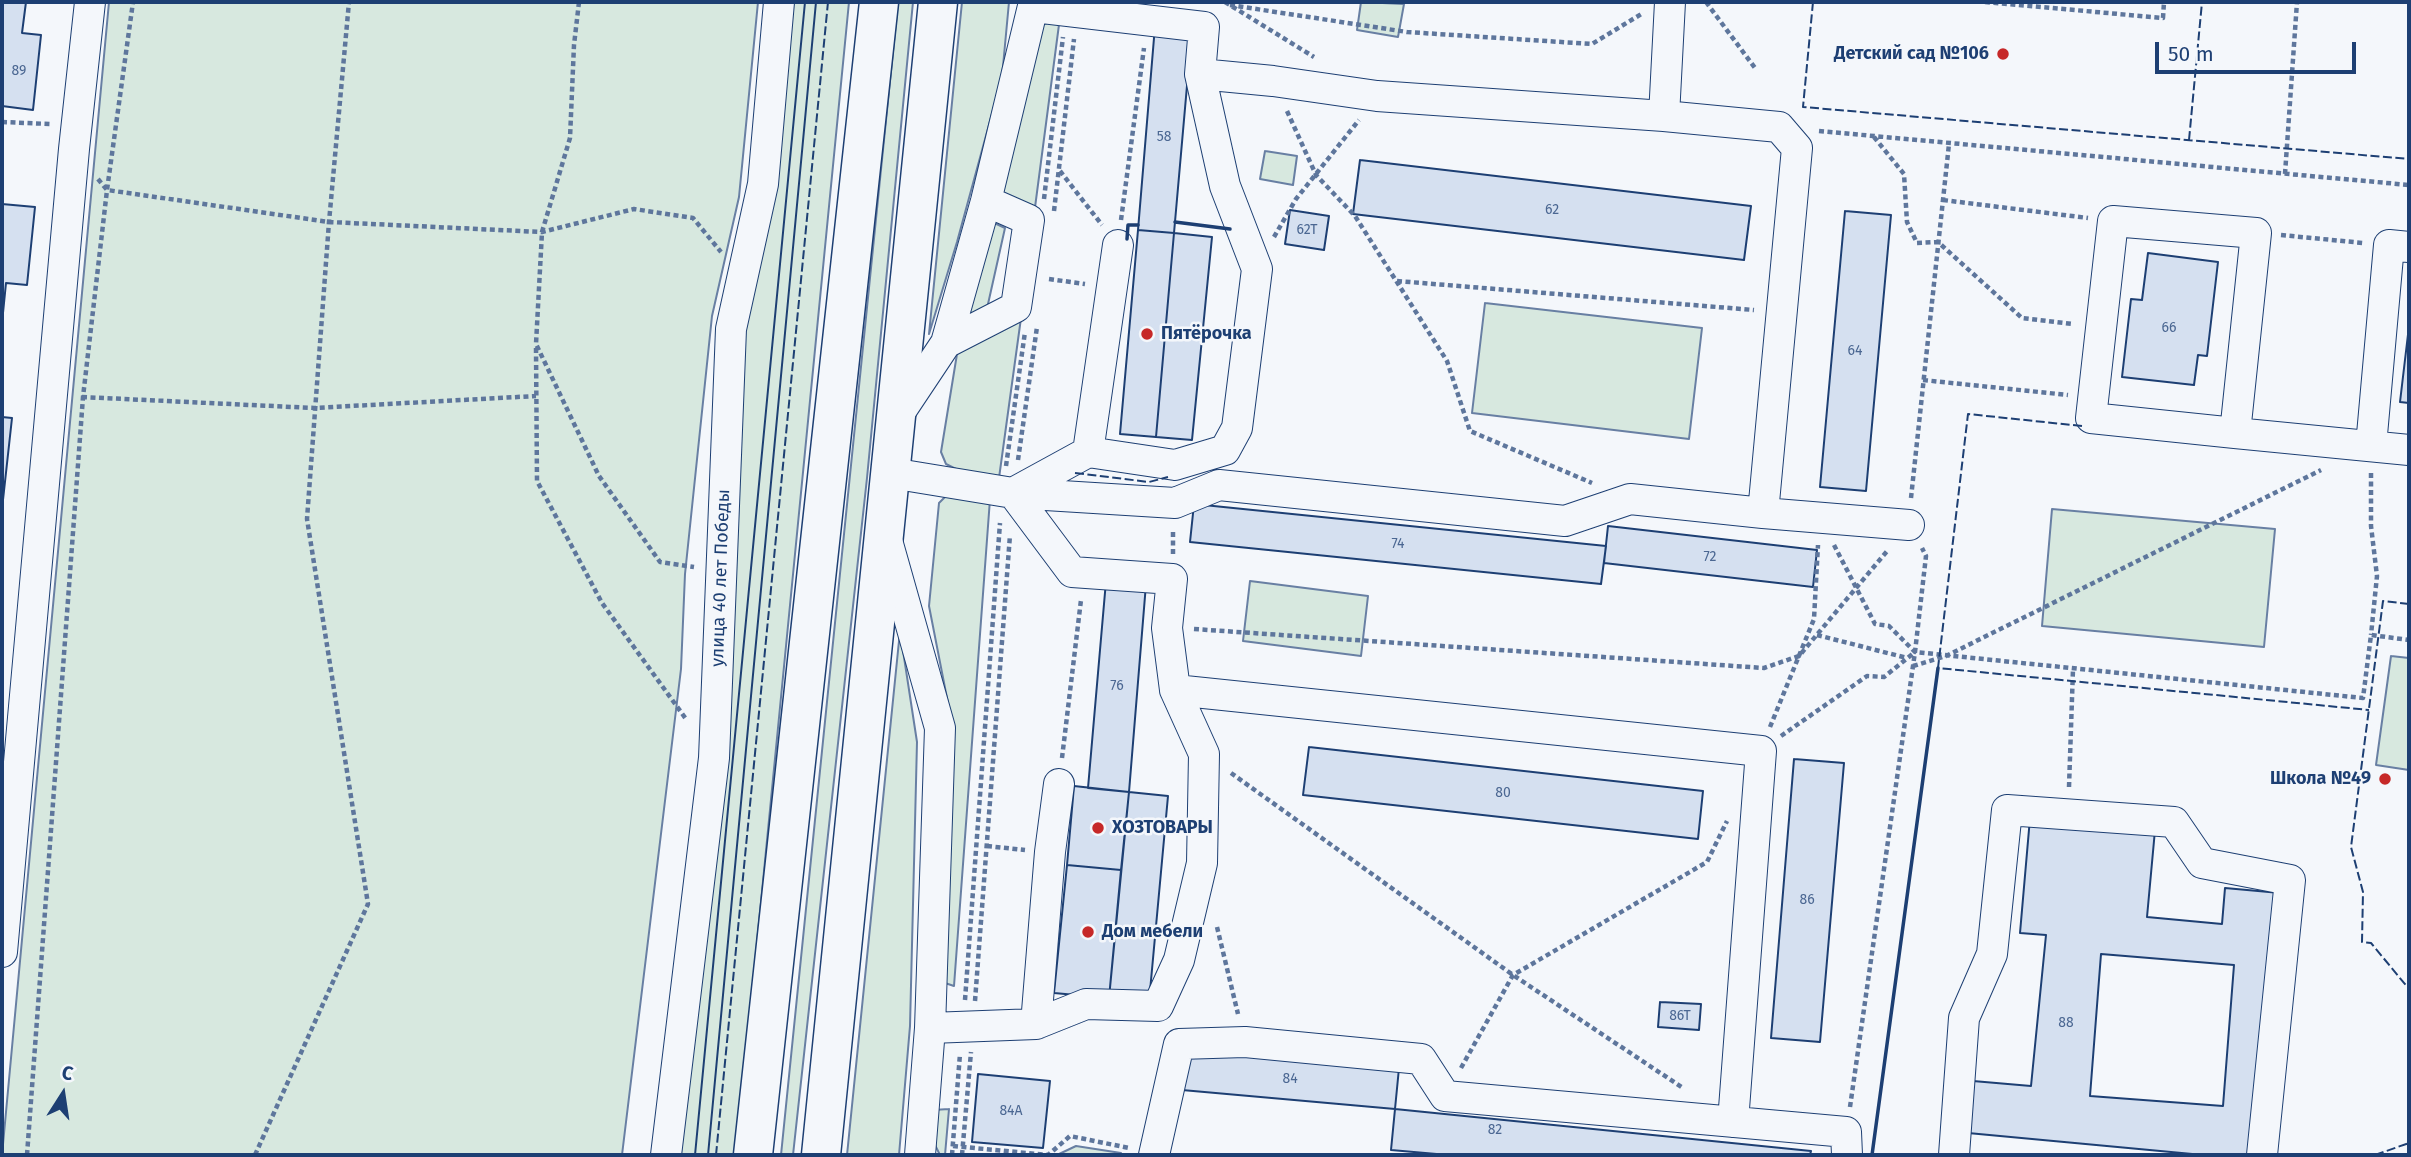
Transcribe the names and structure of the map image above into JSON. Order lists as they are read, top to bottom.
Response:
{
  "streets": {
    "street": ["улица 40 лет Победы"]
  },
  "places": [
    "Детский сад №106",
    "Пятёрочка",
    "Школа №49",
    "ХОЗТОВАРЫ",
    "Дом мебели"
  ],
  "house_numbers": [
    "89",
    "58",
    "62",
    "62Т",
    "66",
    "64",
    "74",
    "72",
    "76",
    "80",
    "86",
    "86Т",
    "88",
    "84",
    "84А",
    "82"
  ],
  "scale_bar": "50 m",
  "north": "top"
}
